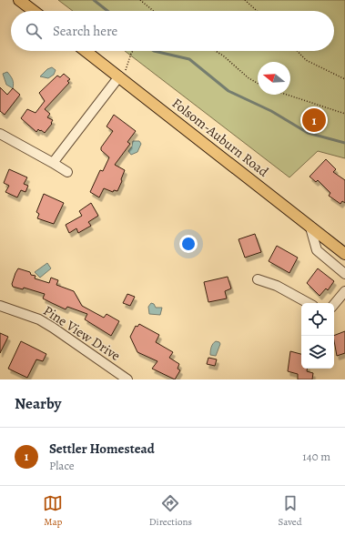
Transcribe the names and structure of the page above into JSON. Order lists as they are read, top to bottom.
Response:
{
  "streets": {
    "main road": ["Folsom-Auburn Road"],
    "street": ["Pine View Drive"]
  },
  "north": "left",
  "page": {
    "search": "Search here",
    "pins": "1",
    "heading": "Nearby",
    "list": [
      {
        "mark": "1",
        "name": "Settler Homestead",
        "note": "Place",
        "value": "140 m"
      }
    ],
    "nav": ["Map", "Directions", "Saved"]
  }
}
